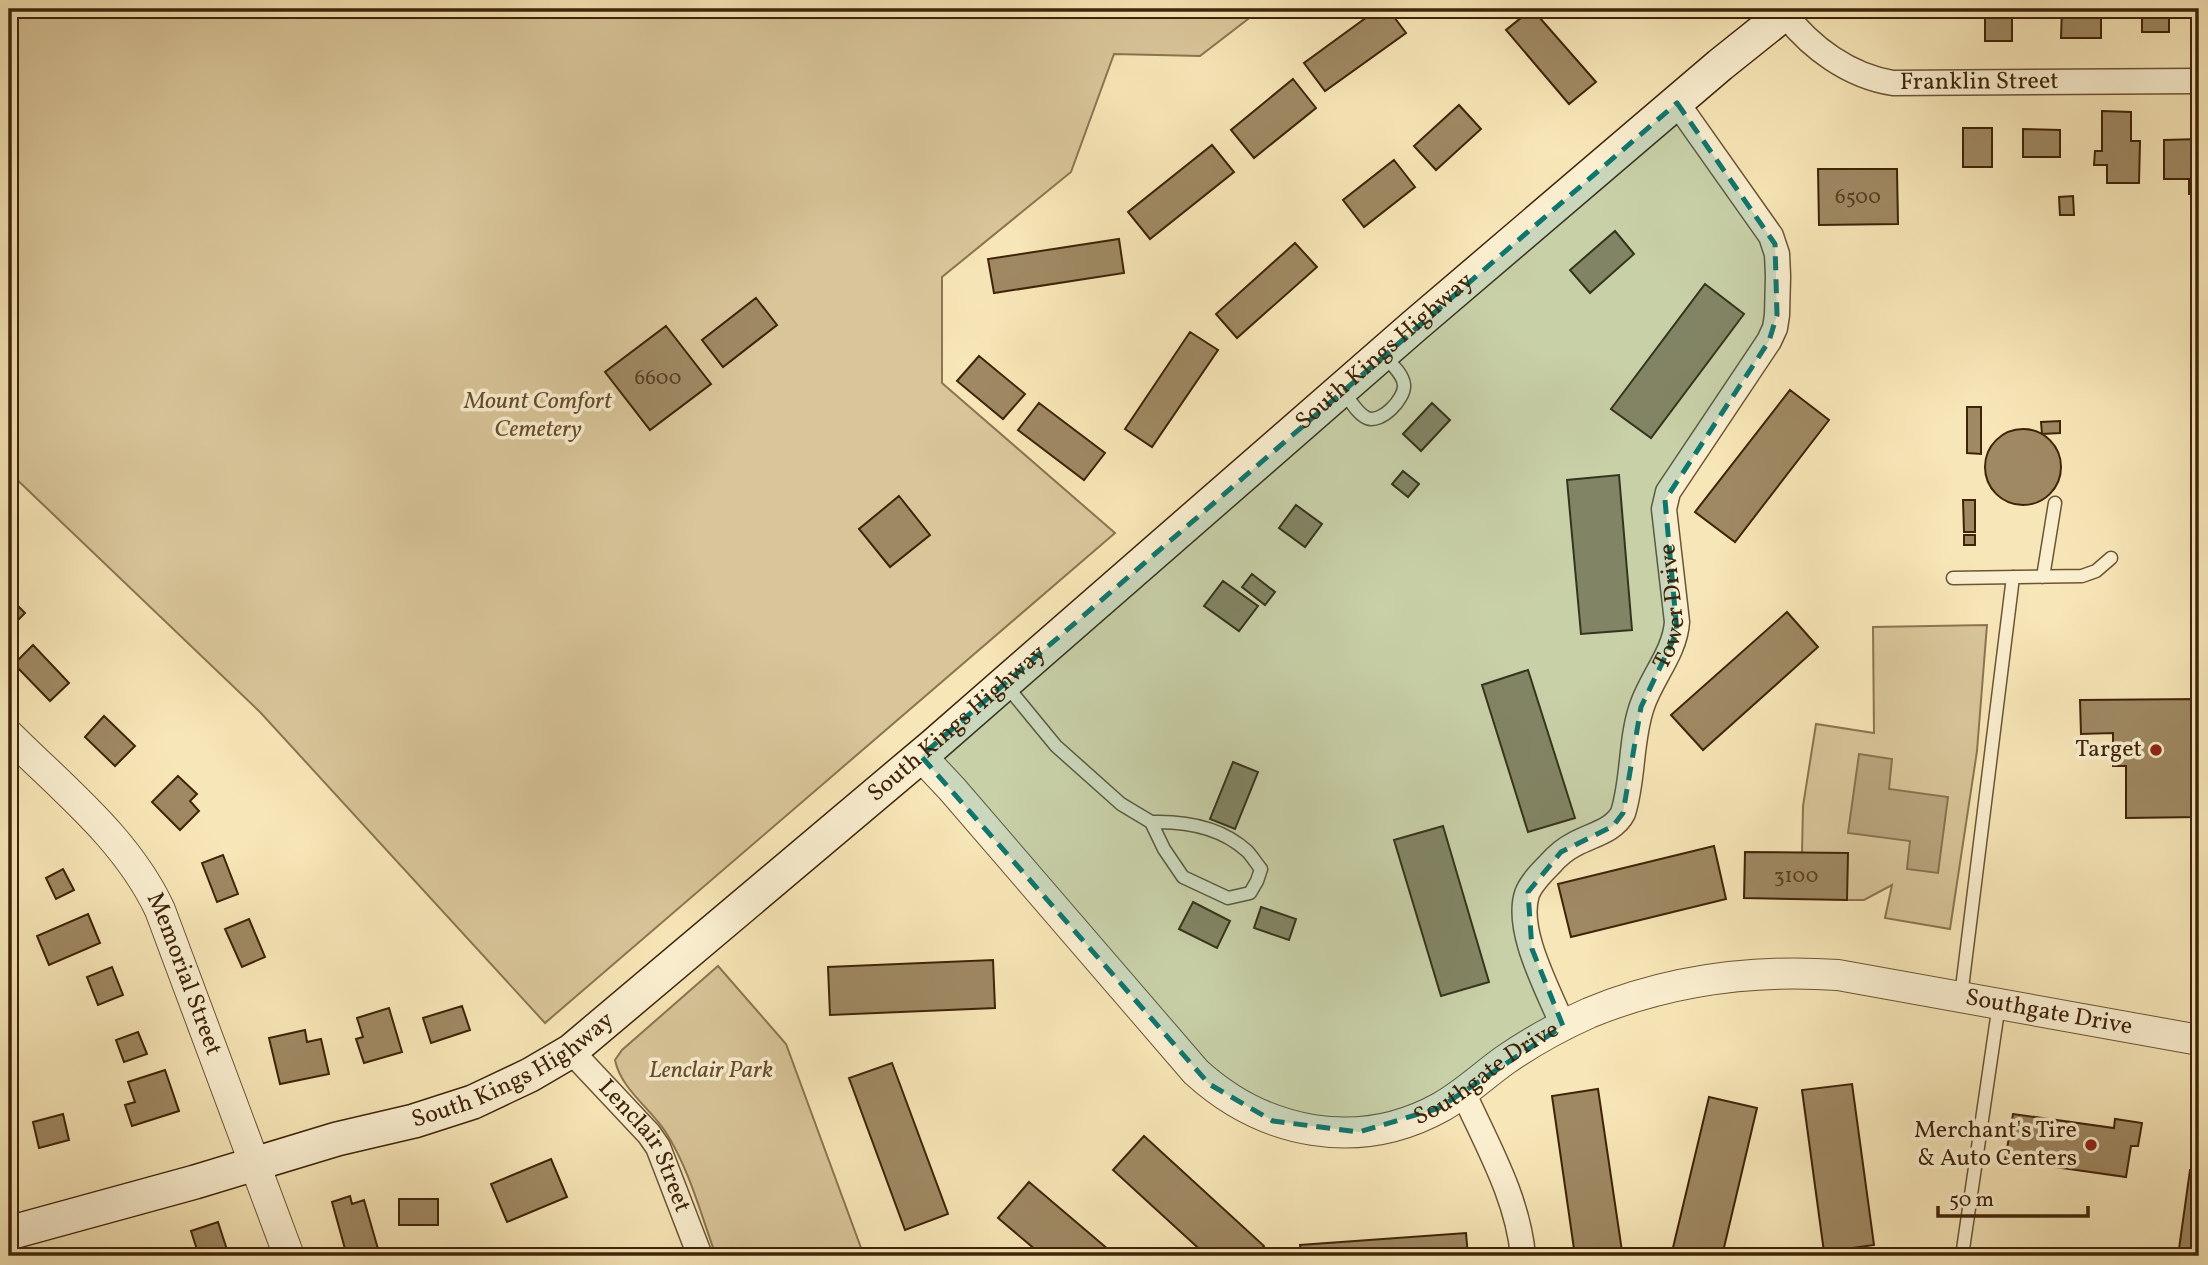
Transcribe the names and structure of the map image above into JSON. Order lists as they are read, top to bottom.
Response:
{
  "streets": {
    "main road": ["South Kings Highway"],
    "street": [
      "Franklin Street",
      "Tower Drive",
      "Memorial Street",
      "Southgate Drive",
      "Lenclair Street"
    ]
  },
  "crossings": [
    ["Franklin Street", "South Kings Highway"],
    ["South Kings Highway", "Tower Drive"],
    ["South Kings Highway", "Memorial Street"],
    ["South Kings Highway", "Southgate Drive"],
    ["South Kings Highway", "Lenclair Street"],
    ["Tower Drive", "Southgate Drive"]
  ],
  "parks": ["Mount Comfort Cemetery", "Lenclair Park"],
  "places": ["Target", "Merchant's Tire & Auto Centers"],
  "house_numbers": ["6500", "6600", "3100"],
  "scale_bar": "50 m"
}
